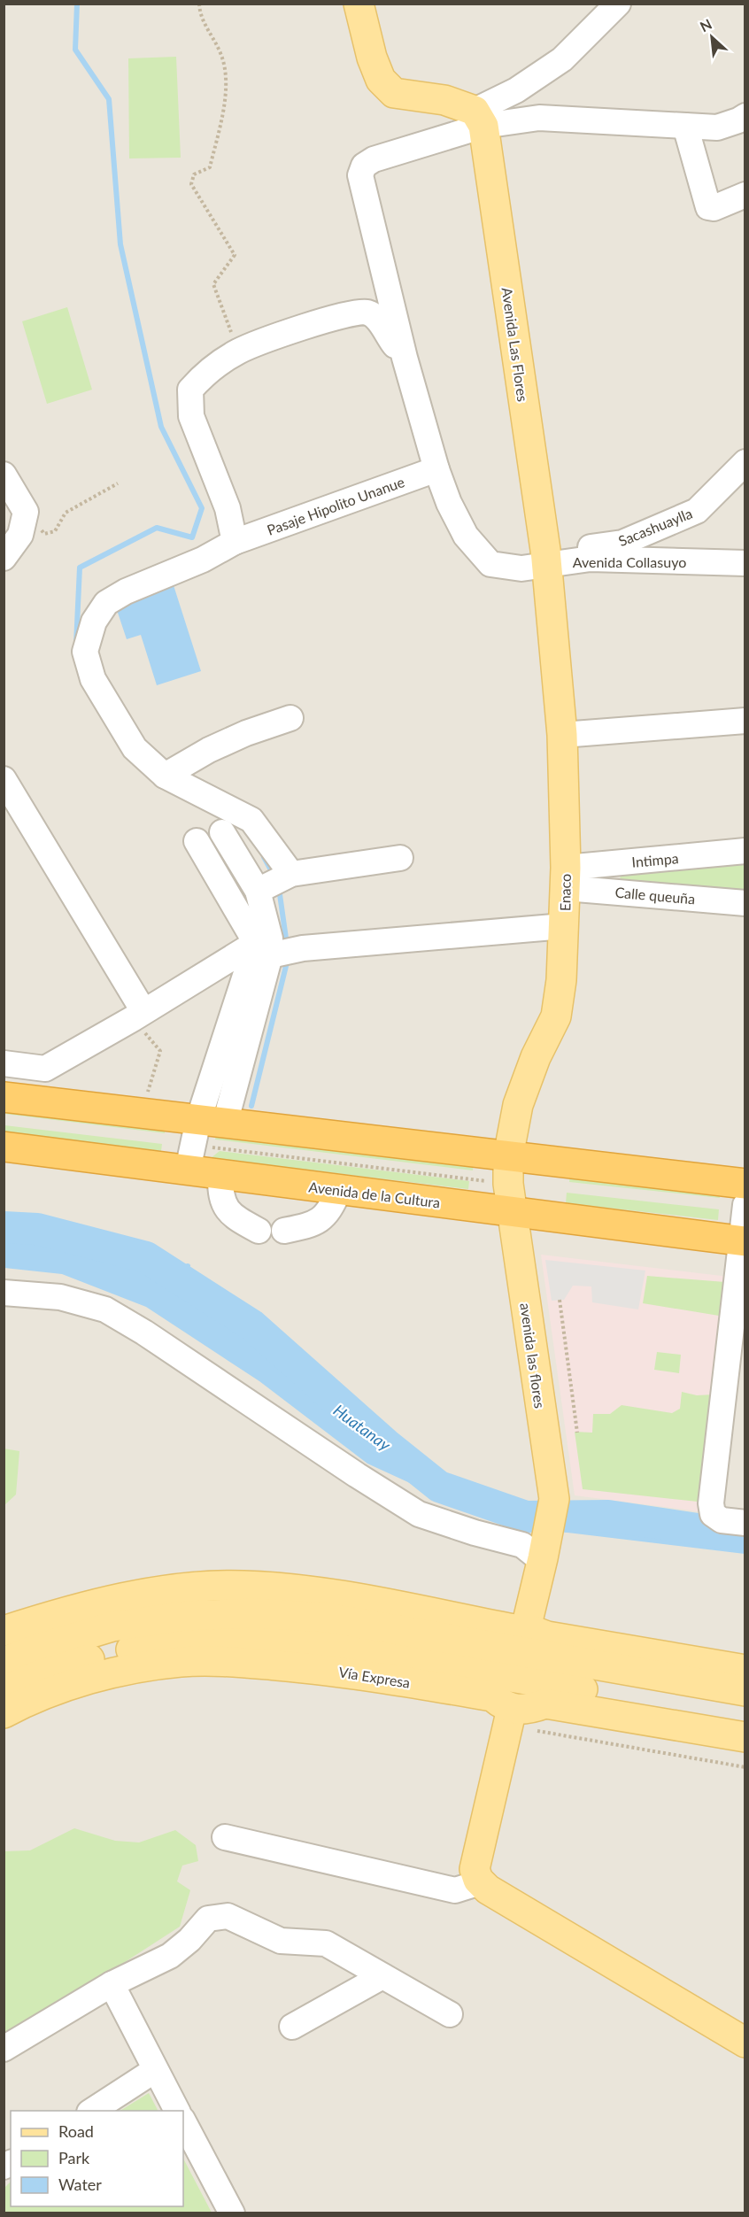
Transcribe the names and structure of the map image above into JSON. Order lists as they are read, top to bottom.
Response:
{
  "streets": {
    "highway": ["Avenida de la Cultura"],
    "main road": [
      "Avenida Las Flores",
      "Enaco",
      "avenida las flores",
      "Vía Expresa"
    ],
    "street": [
      "Pasaje Hipolito Unanue",
      "Sacashuaylla",
      "Avenida Collasuyo",
      "Intimpa",
      "Calle queuña"
    ]
  },
  "crossings": [
    ["Avenida Las Flores", "Sacashuaylla"],
    ["Avenida Las Flores", "Avenida Collasuyo"],
    ["Avenida Las Flores", "Enaco"],
    ["Sacashuaylla", "Avenida Collasuyo"],
    ["Sacashuaylla", "Enaco"],
    ["Avenida Collasuyo", "Enaco"],
    ["Intimpa", "Enaco"],
    ["Intimpa", "Calle queuña"],
    ["Enaco", "Calle queuña"],
    ["Enaco", "Avenida de la Cultura"],
    ["Enaco", "avenida las flores"],
    ["Avenida de la Cultura", "avenida las flores"]
  ],
  "water": ["Huatanay"],
  "legend": ["Road", "Park", "Water"],
  "north": "top left"
}
